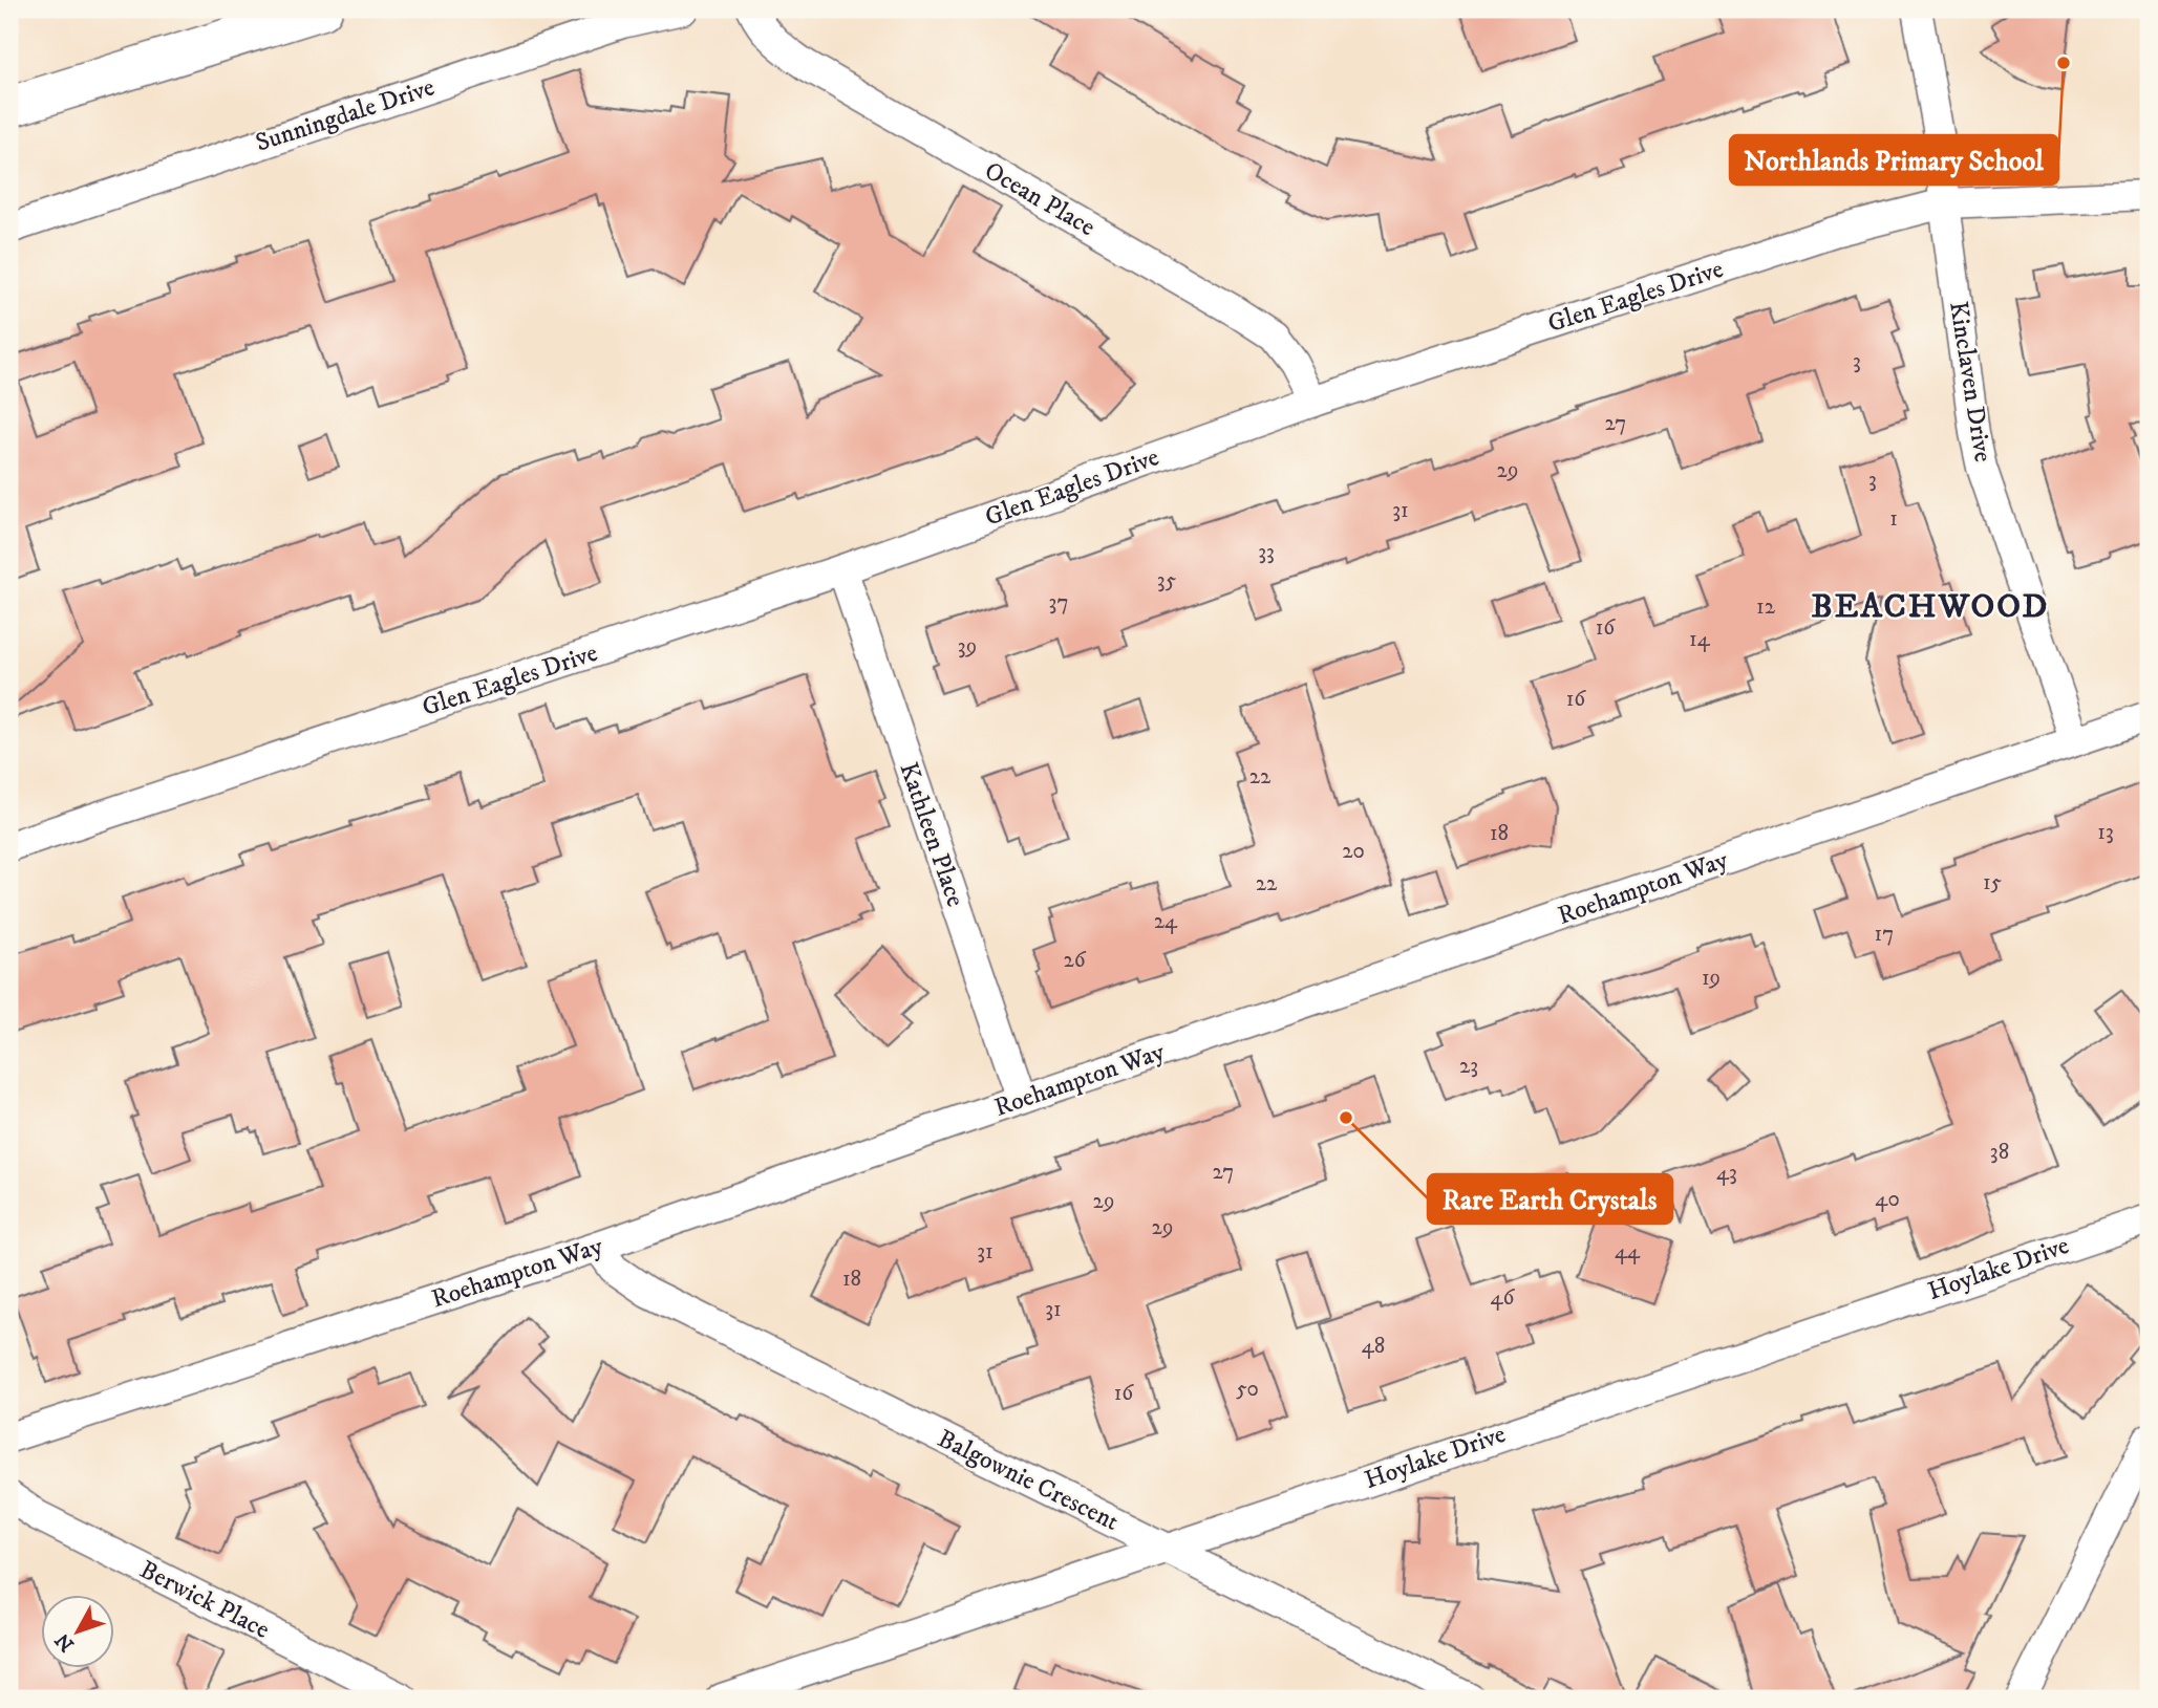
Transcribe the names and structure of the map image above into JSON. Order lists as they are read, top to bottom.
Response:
{
  "streets": {
    "street": [
      "Sunningdale Drive",
      "Ocean Place",
      "Glen Eagles Drive",
      "Kinclaven Drive",
      "Kathleen Place",
      "Roehampton Way",
      "Hoylake Drive",
      "Balgownie Crescent",
      "Berwick Place"
    ]
  },
  "crossings": [
    ["Ocean Place", "Glen Eagles Drive"],
    ["Glen Eagles Drive", "Kinclaven Drive"],
    ["Glen Eagles Drive", "Kathleen Place"],
    ["Kinclaven Drive", "Roehampton Way"],
    ["Kathleen Place", "Roehampton Way"],
    ["Roehampton Way", "Balgownie Crescent"],
    ["Hoylake Drive", "Balgownie Crescent"]
  ],
  "districts": ["BEACHWOOD"],
  "places": ["Northlands Primary School", "Rare Earth Crystals"],
  "house_numbers": [
    "3",
    "27",
    "29",
    "3",
    "31",
    "1",
    "33",
    "35",
    "37",
    "12",
    "16",
    "14",
    "39",
    "16",
    "22",
    "13",
    "18",
    "20",
    "15",
    "22",
    "24",
    "17",
    "26",
    "19",
    "23",
    "38",
    "27",
    "43",
    "40",
    "29",
    "29",
    "31",
    "44",
    "18",
    "46",
    "31",
    "48",
    "50",
    "16"
  ],
  "north": "bottom left"
}
